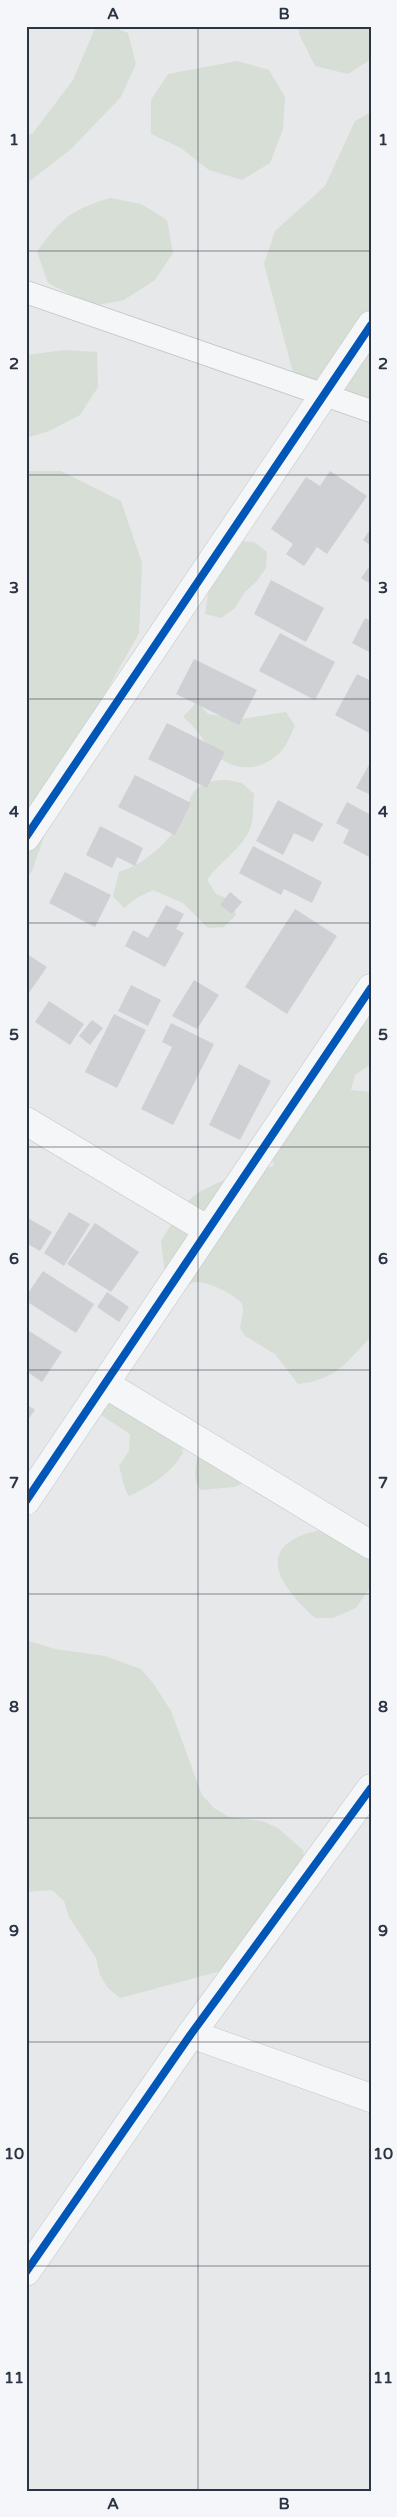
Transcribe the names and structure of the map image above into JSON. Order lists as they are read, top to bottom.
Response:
{
  "grid": {
    "columns": ["A", "B"],
    "rows": [
      "1",
      "2",
      "3",
      "4",
      "5",
      "6",
      "7",
      "8",
      "9",
      "10",
      "11"
    ]
  }
}
